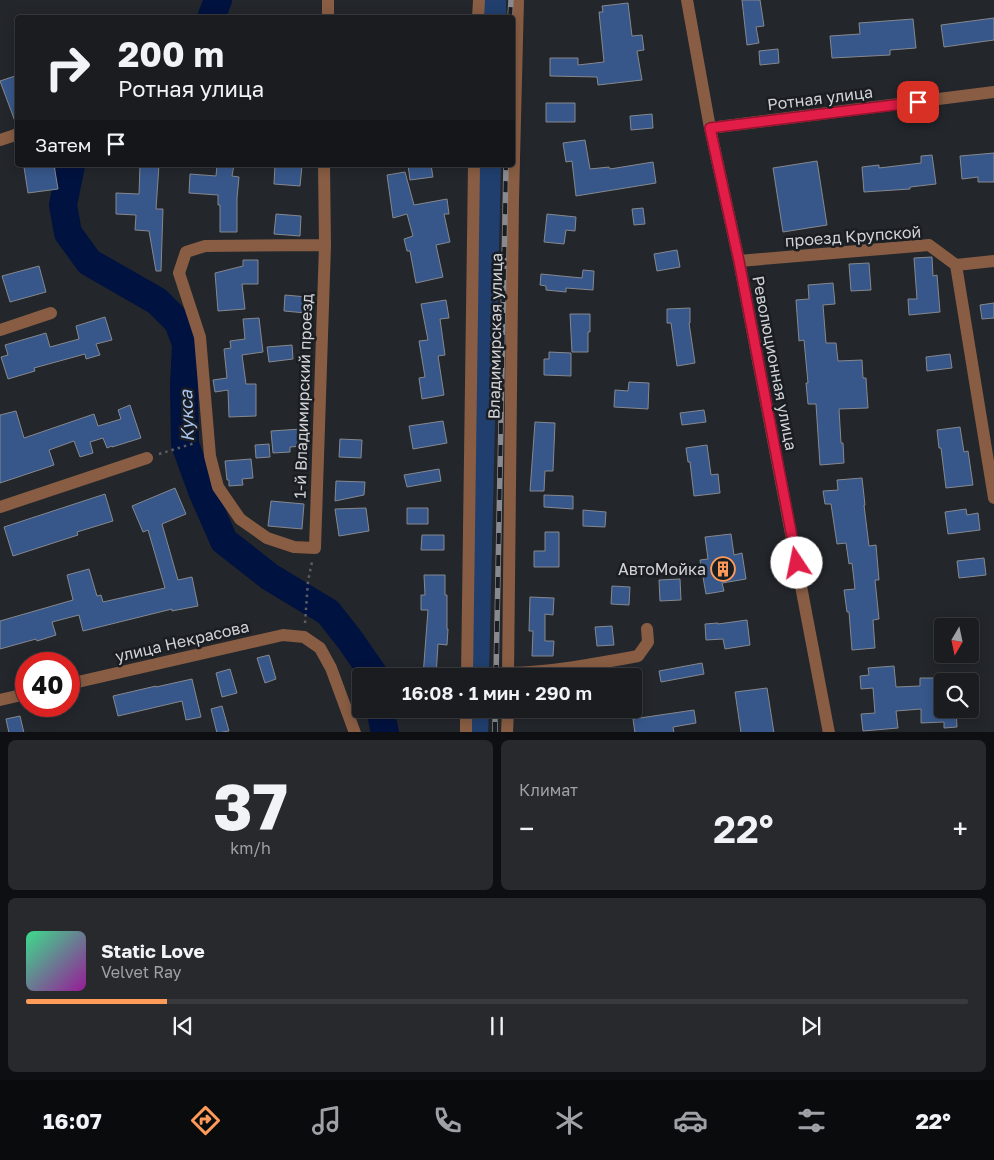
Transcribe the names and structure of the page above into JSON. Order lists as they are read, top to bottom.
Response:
{
  "streets": {
    "street": [
      "Ротная улица",
      "проезд Крупской",
      "Владимирская улица",
      "Революционная улица",
      "1-й Владимирский проезд",
      "улица Некрасова"
    ]
  },
  "crossings": [
    ["Ротная улица", "Революционная улица"],
    ["проезд Крупской", "Революционная улица"]
  ],
  "water": ["Кукса"],
  "places": {
    "building": ["АвтоМойка"]
  },
  "north": "bottom",
  "page": {
    "turn": ["200 m", "Ротная улица"],
    "then": "Затем",
    "limit": "40",
    "trip": "16:08 · 1 мин · 290 m",
    "tile": [
      ["37", "km/h"],
      "Климат"
    ],
    "heat": ["−", "22°", "+"],
    "song": ["Static Love", "Velvet Ray"],
    "tabs": ["16:07", "22°"]
  }
}
